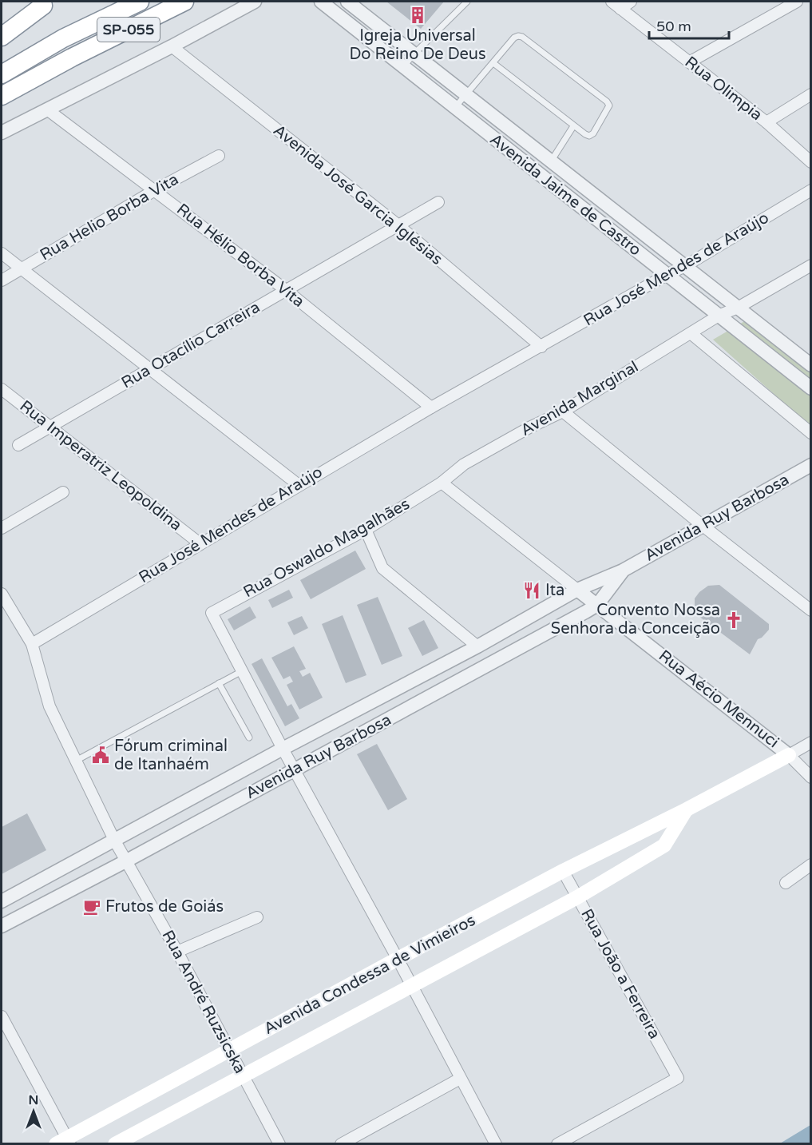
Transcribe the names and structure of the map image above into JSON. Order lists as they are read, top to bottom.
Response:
{
  "streets": {
    "highway": ["SP-055"],
    "main road": ["Avenida Condessa de Vimieiros"],
    "street": [
      "Rua Olimpia",
      "Avenida José Garcia Iglésias",
      "Avenida Jaime de Castro",
      "Rua Helio Borba Vita",
      "Rua Hélio Borba Vita",
      "Rua José Mendes de Araújo",
      "Rua Otacílio Carreira",
      "Avenida Marginal",
      "Rua Imperatriz Leopoldina",
      "Avenida Ruy Barbosa",
      "Rua Oswaldo Magalhães",
      "Rua Aécio Mennuci",
      "Rua João a Ferreira",
      "Rua André Ruzsicska"
    ]
  },
  "crossings": [
    ["Avenida José Garcia Iglésias", "Rua José Mendes de Araújo"],
    ["Avenida José Garcia Iglésias", "Rua Otacílio Carreira"],
    ["Avenida Jaime de Castro", "Rua José Mendes de Araújo"],
    ["Avenida Jaime de Castro", "Avenida Marginal"],
    ["Rua Helio Borba Vita", "Rua Hélio Borba Vita"],
    ["Rua Hélio Borba Vita", "Rua José Mendes de Araújo"],
    ["Rua Hélio Borba Vita", "Rua Otacílio Carreira"],
    ["Rua José Mendes de Araújo", "Rua Imperatriz Leopoldina"],
    ["Rua José Mendes de Araújo", "Rua André Ruzsicska"],
    ["Rua Otacílio Carreira", "Rua Imperatriz Leopoldina"],
    ["Avenida Marginal", "Rua Oswaldo Magalhães"],
    ["Avenida Ruy Barbosa", "Rua Aécio Mennuci"],
    ["Avenida Ruy Barbosa", "Rua André Ruzsicska"],
    ["Rua Aécio Mennuci", "Avenida Condessa de Vimieiros"],
    ["Rua João a Ferreira", "Avenida Condessa de Vimieiros"],
    ["Avenida Condessa de Vimieiros", "Rua André Ruzsicska"]
  ],
  "places": {
    "building": ["Igreja Universal Do Reino De Deus"],
    "restaurant": ["Ita"],
    "church": ["Convento Nossa Senhora da Conceição"],
    "public building": ["Fórum criminal de Itanhaém"],
    "cafe": ["Frutos de Goiás"]
  },
  "scale_bar": "50 m",
  "north": "top"
}
